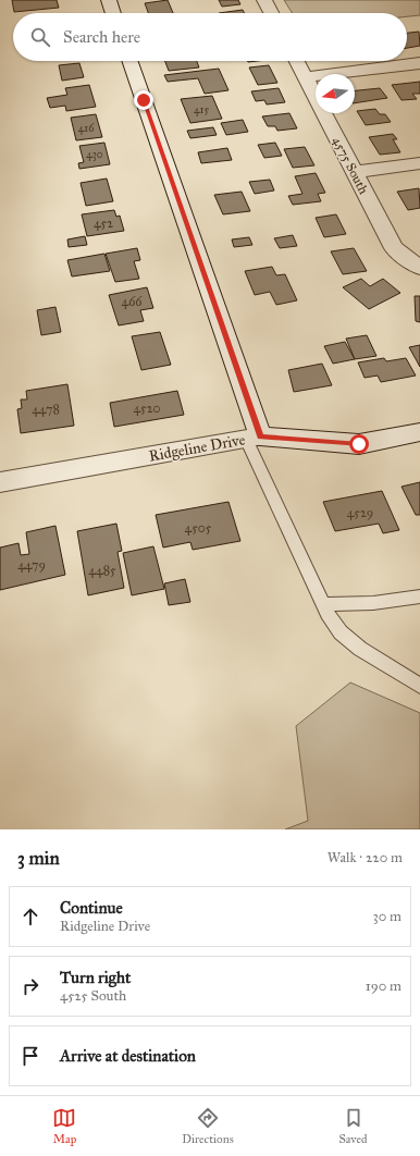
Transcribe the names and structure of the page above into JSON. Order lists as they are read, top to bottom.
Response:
{
  "streets": {
    "street": ["4575 South", "Ridgeline Drive"]
  },
  "house_numbers": [
    "415",
    "416",
    "430",
    "452",
    "466",
    "4520",
    "4478",
    "4529",
    "4505",
    "4479",
    "4485"
  ],
  "north": "left",
  "page": {
    "search": "Search here",
    "heading": ["3 min", "Walk · 220 m"],
    "list": [
      ["Continue", "Ridgeline Drive", "30 m"],
      ["Turn right", "4525 South", "190 m"],
      "Arrive at destination"
    ],
    "nav": ["Map", "Directions", "Saved"]
  }
}
